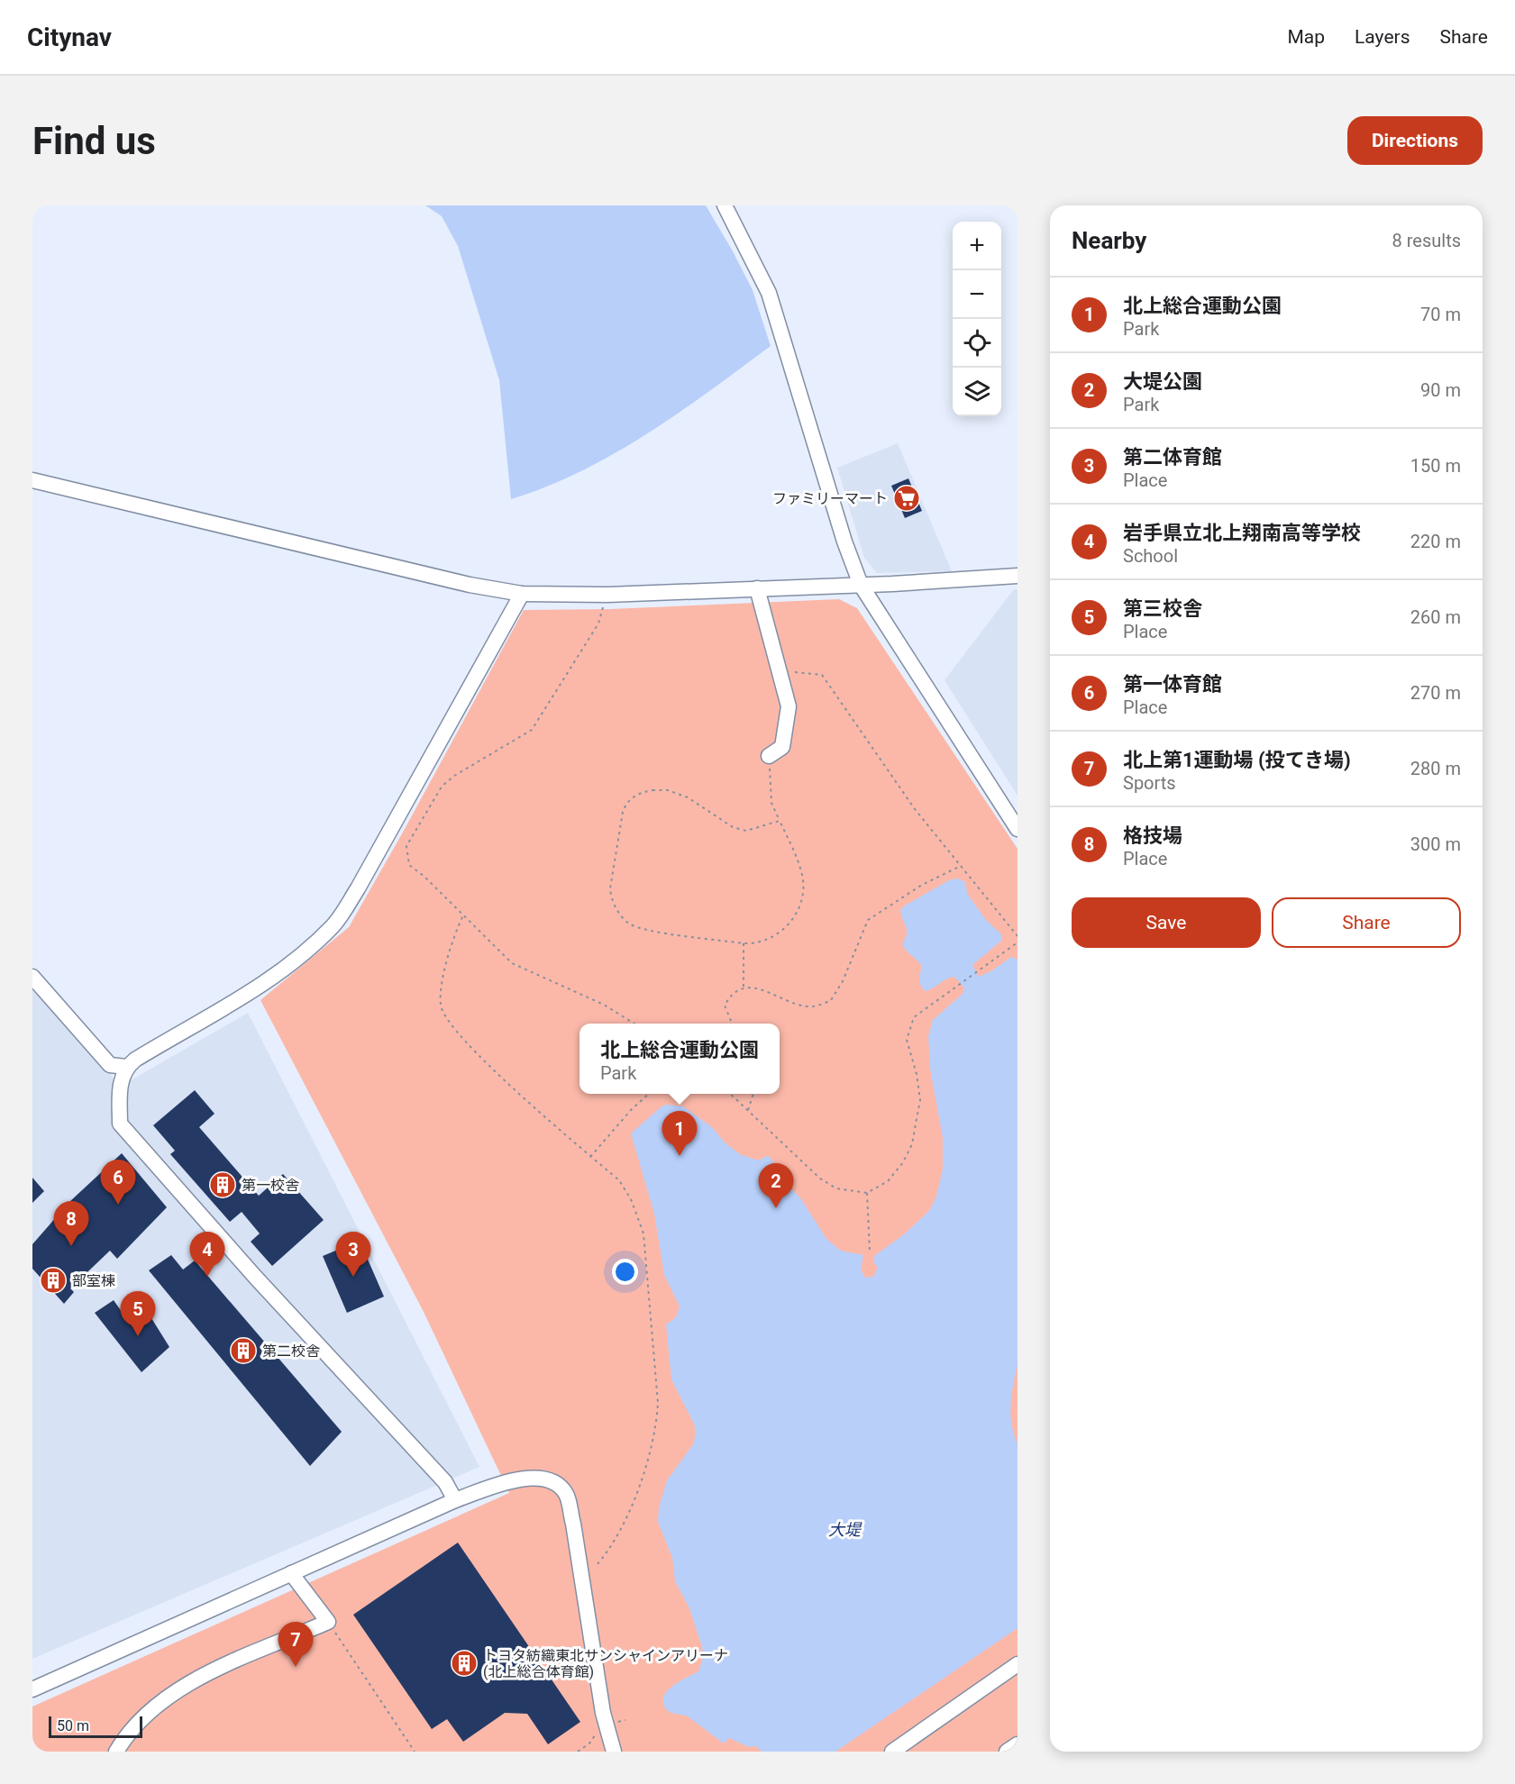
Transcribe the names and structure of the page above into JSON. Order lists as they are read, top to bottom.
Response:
{
  "water": ["大堤"],
  "places": {
    "supermarket": ["ファミリーマート"],
    "building": [
      "第一校舎",
      "部室棟",
      "第二校舎",
      "トヨタ紡織東北サンシャインアリーナ (北上総合体育館)"
    ]
  },
  "scale_bar": "50 m",
  "page": {
    "header": "Citynav",
    "nav": ["Map", "Layers", "Share"],
    "buttons": [
      "Directions",
      ["Save", "Share"]
    ],
    "title": "Find us",
    "heading": ["Nearby", "8 results"],
    "map_buttons": ["+", "−"],
    "list": [
      {
        "mark": "1",
        "name": "北上総合運動公園",
        "note": "Park",
        "value": "70 m"
      },
      {
        "mark": "2",
        "name": "大堤公園",
        "note": "Park",
        "value": "90 m"
      },
      {
        "mark": "3",
        "name": "第二体育館",
        "note": "Place",
        "value": "150 m"
      },
      {
        "mark": "4",
        "name": "岩手県立北上翔南高等学校",
        "note": "School",
        "value": "220 m"
      },
      {
        "mark": "5",
        "name": "第三校舎",
        "note": "Place",
        "value": "260 m"
      },
      {
        "mark": "6",
        "name": "第一体育館",
        "note": "Place",
        "value": "270 m"
      },
      {
        "mark": "7",
        "name": "北上第1運動場 (投てき場)",
        "note": "Sports",
        "value": "280 m"
      },
      {
        "mark": "8",
        "name": "格技場",
        "note": "Place",
        "value": "300 m"
      }
    ],
    "popup": ["北上総合運動公園", "Park"],
    "pins": [
      "1",
      "6",
      "2",
      "8",
      "3",
      "4",
      "5",
      "7"
    ],
    "scale": "50 m"
  }
}
